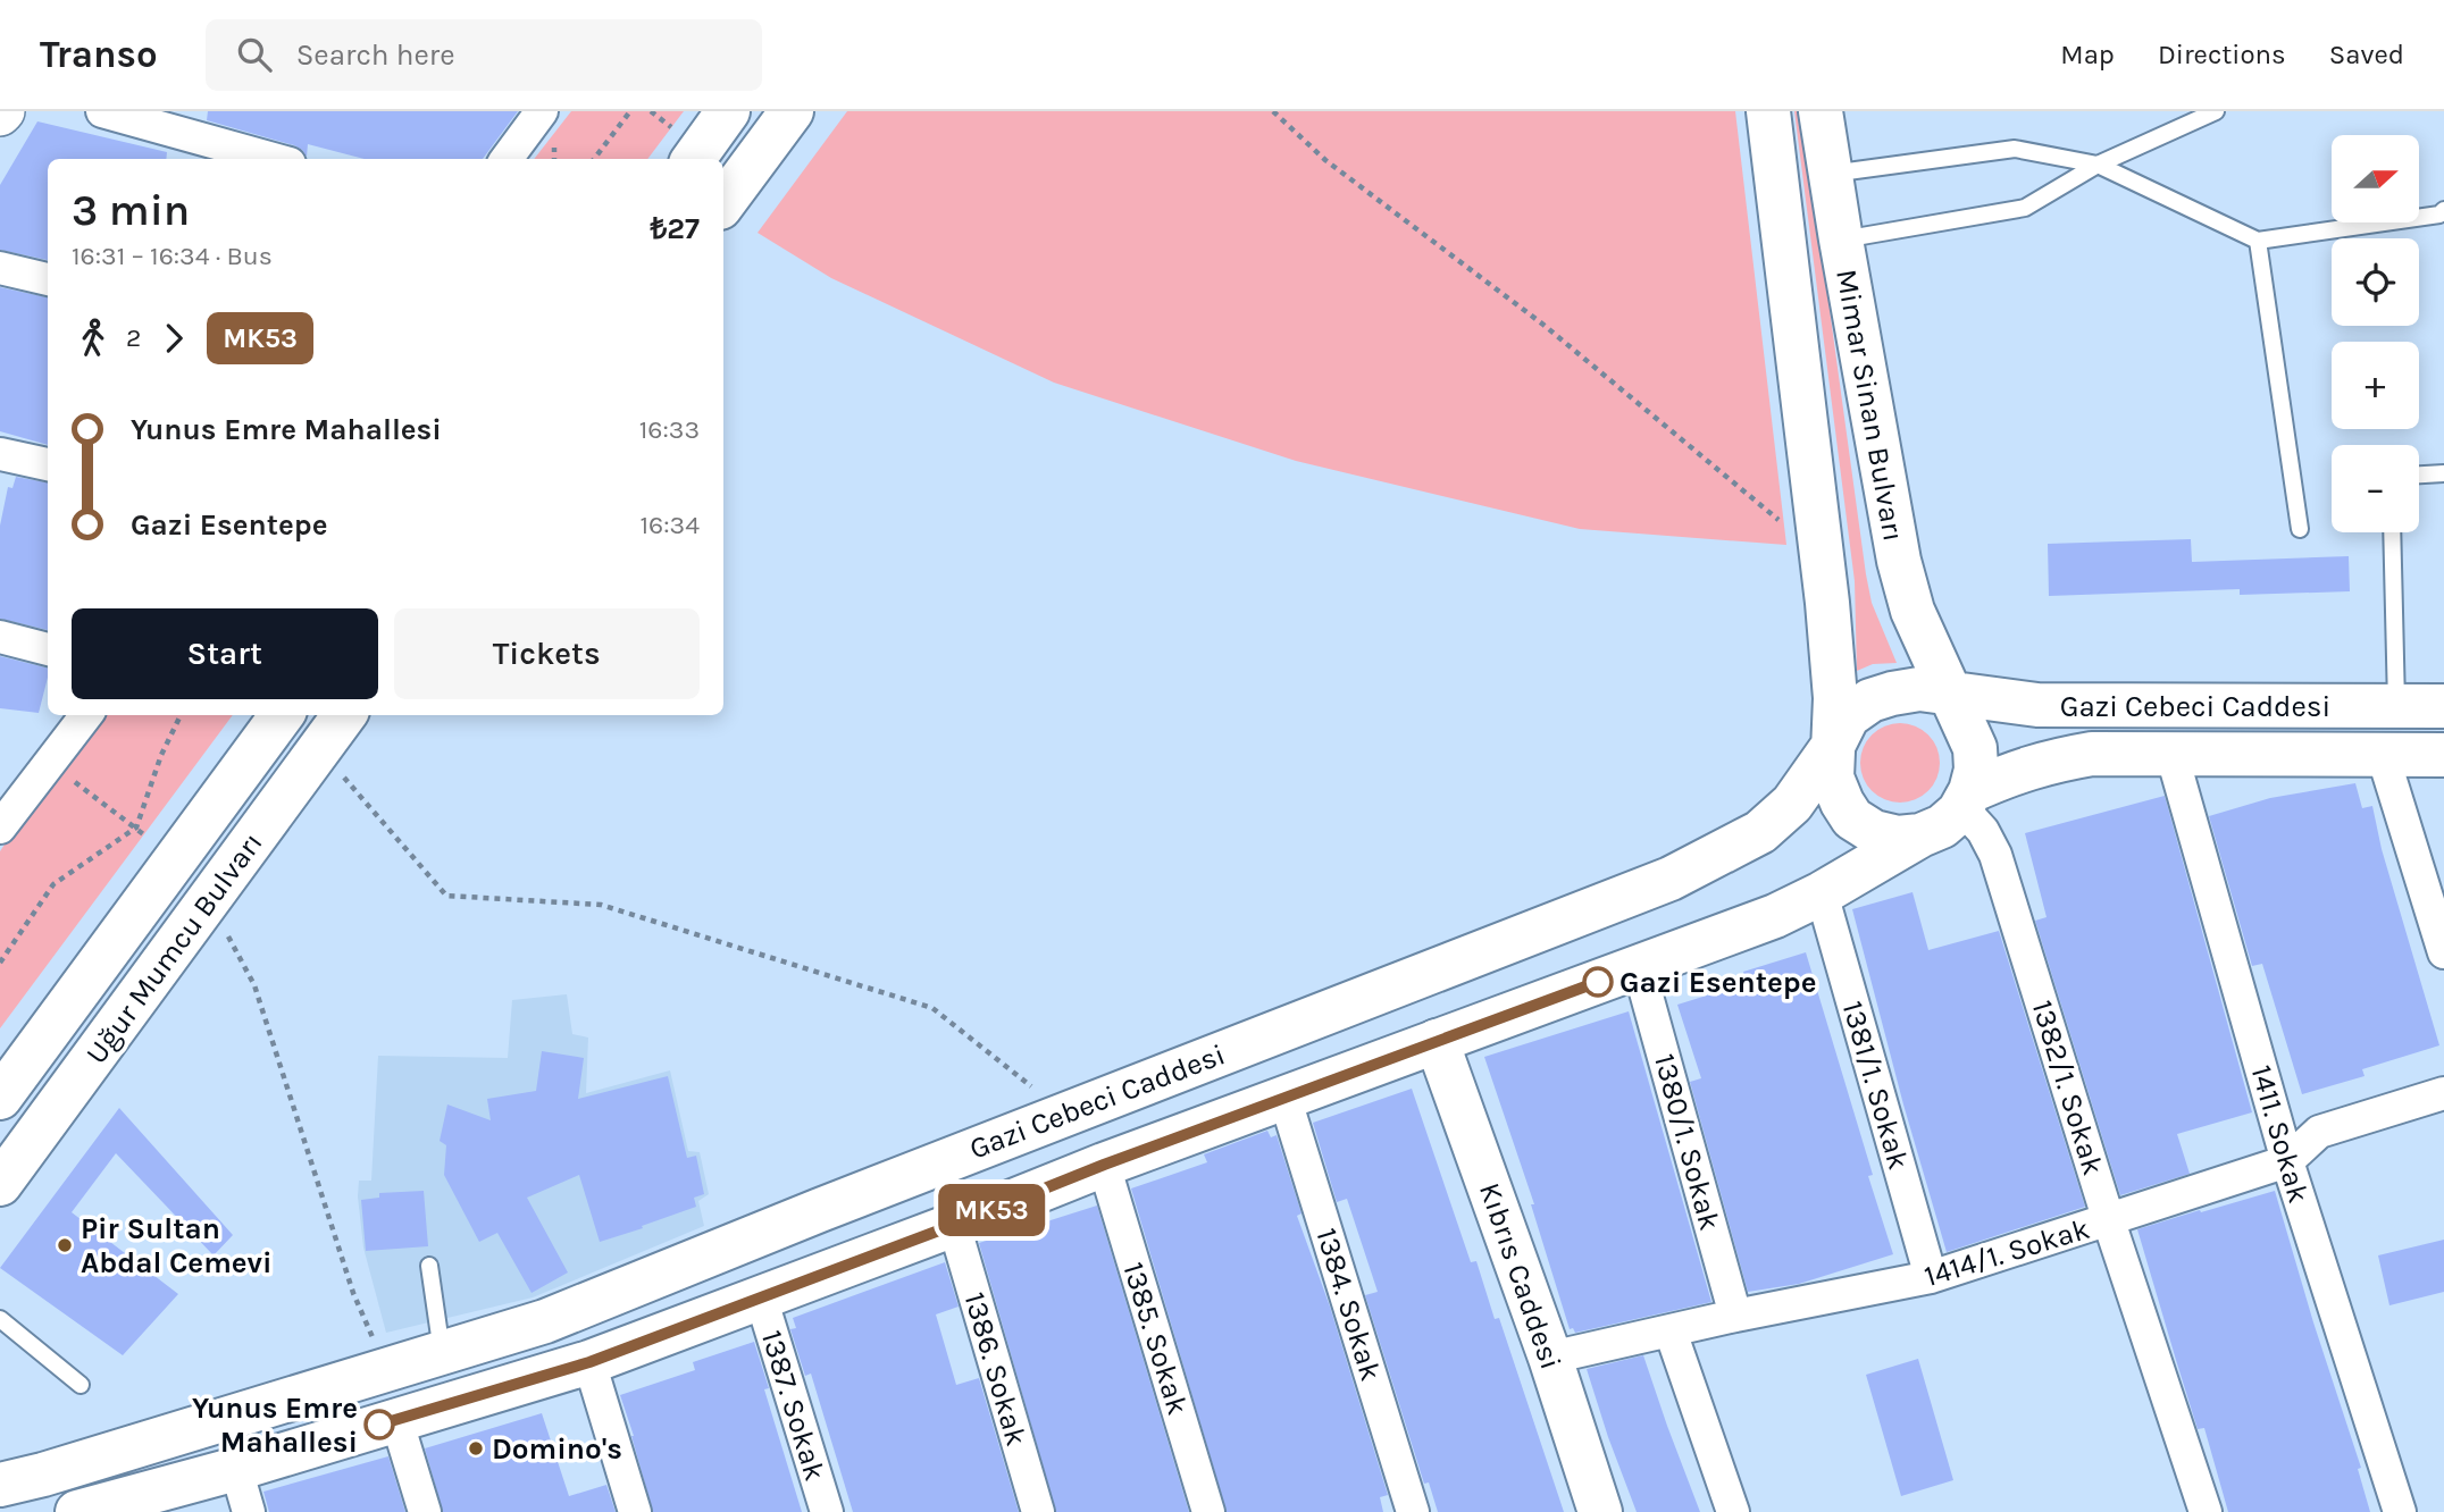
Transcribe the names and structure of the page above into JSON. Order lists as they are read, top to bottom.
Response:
{
  "streets": {
    "main road": [
      "Mimar Sinan Bulvarı",
      "Gazi Cebeci Caddesi",
      "Uğur Mumcu Bulvarı",
      "Kıbrıs Caddesi"
    ],
    "street": [
      "1381/1. Sokak",
      "1382/1. Sokak",
      "1411. Sokak",
      "1380/1. Sokak",
      "1414/1. Sokak",
      "1384. Sokak",
      "1385. Sokak",
      "1386. Sokak",
      "1387. Sokak"
    ]
  },
  "crossings": [
    ["Mimar Sinan Bulvarı", "Gazi Cebeci Caddesi"],
    ["Mimar Sinan Bulvarı", "1382/1. Sokak"],
    ["Gazi Cebeci Caddesi", "1381/1. Sokak"],
    ["Gazi Cebeci Caddesi", "1382/1. Sokak"],
    ["Gazi Cebeci Caddesi", "1411. Sokak"],
    ["Gazi Cebeci Caddesi", "1380/1. Sokak"],
    ["Gazi Cebeci Caddesi", "Kıbrıs Caddesi"],
    ["Gazi Cebeci Caddesi", "1384. Sokak"],
    ["Gazi Cebeci Caddesi", "1385. Sokak"],
    ["Gazi Cebeci Caddesi", "1386. Sokak"],
    ["Gazi Cebeci Caddesi", "1387. Sokak"],
    ["1381/1. Sokak", "1414/1. Sokak"],
    ["1382/1. Sokak", "1414/1. Sokak"],
    ["1411. Sokak", "1414/1. Sokak"],
    ["1380/1. Sokak", "1414/1. Sokak"],
    ["1414/1. Sokak", "Kıbrıs Caddesi"]
  ],
  "places": [
    "Gazi Esentepe",
    "Pir Sultan Abdal Cemevi",
    "Yunus Emre Mahallesi",
    "Domino's"
  ],
  "lines": ["bus line MK53"],
  "north": "right",
  "page": {
    "header": "Transo",
    "search": "Search here",
    "nav": ["Map", "Directions", "Saved"],
    "on_map": "MK53",
    "map_buttons": ["+", "−"],
    "heading": ["3 min", "16:31 – 16:34 · Bus", "₺27"],
    "legs": ["2", "MK53"],
    "list": [
      {
        "name": "Yunus Emre Mahallesi",
        "value": "16:33"
      },
      {
        "name": "Gazi Esentepe",
        "value": "16:34"
      }
    ],
    "buttons": ["Start", "Tickets"]
  }
}
